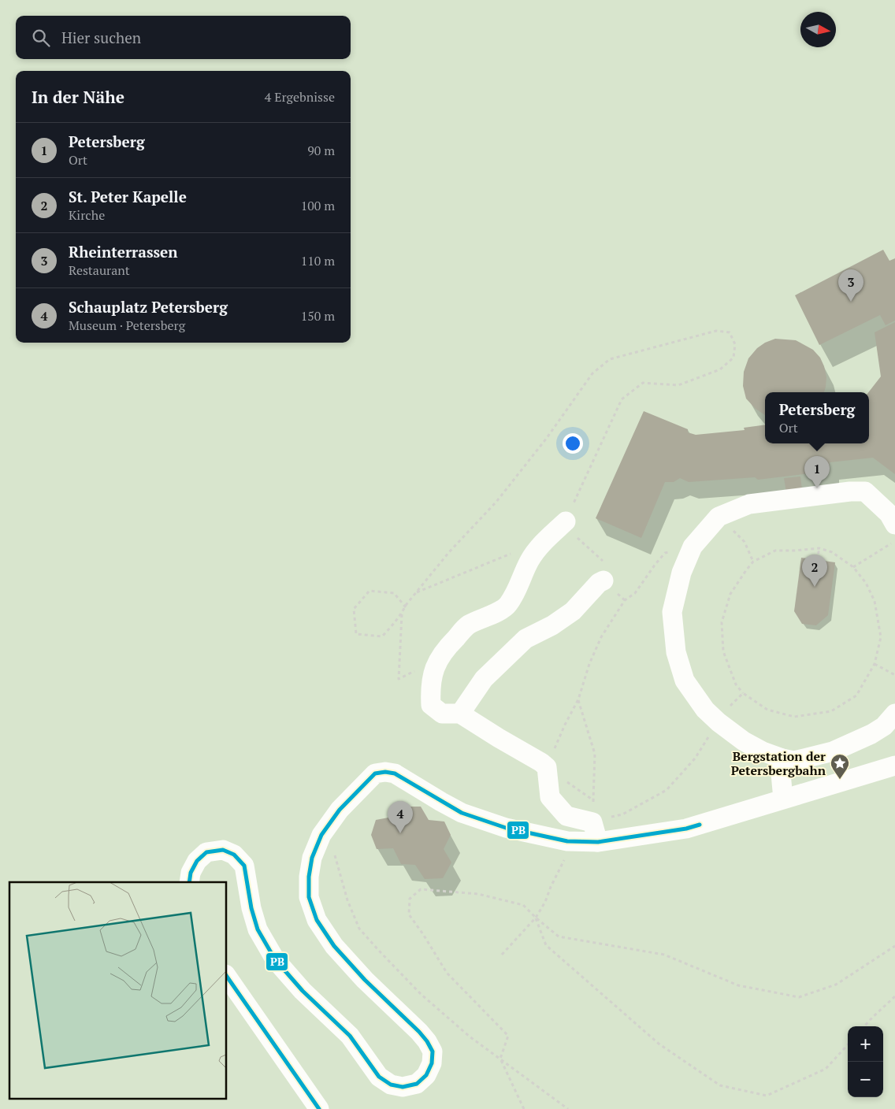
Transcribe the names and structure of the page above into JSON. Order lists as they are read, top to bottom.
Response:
{
  "places": {
    "place": ["Bergstation der Petersbergbahn"]
  },
  "lines": ["transit line PB"],
  "north": "right",
  "page": {
    "search": "Hier suchen",
    "heading": ["In der Nähe", "4 Ergebnisse"],
    "list": [
      {
        "mark": "1",
        "name": "Petersberg",
        "note": "Ort",
        "value": "90 m"
      },
      {
        "mark": "2",
        "name": "St. Peter Kapelle",
        "note": "Kirche",
        "value": "100 m"
      },
      {
        "mark": "3",
        "name": "Rheinterrassen",
        "note": "Restaurant",
        "value": "110 m"
      },
      {
        "mark": "4",
        "name": "Schauplatz Petersberg",
        "note": "Museum · Petersberg",
        "value": "150 m"
      }
    ],
    "pins": [
      "3",
      "1",
      "2",
      "4"
    ],
    "popup": ["Petersberg", "Ort"],
    "map_buttons": ["+", "−"]
  }
}
